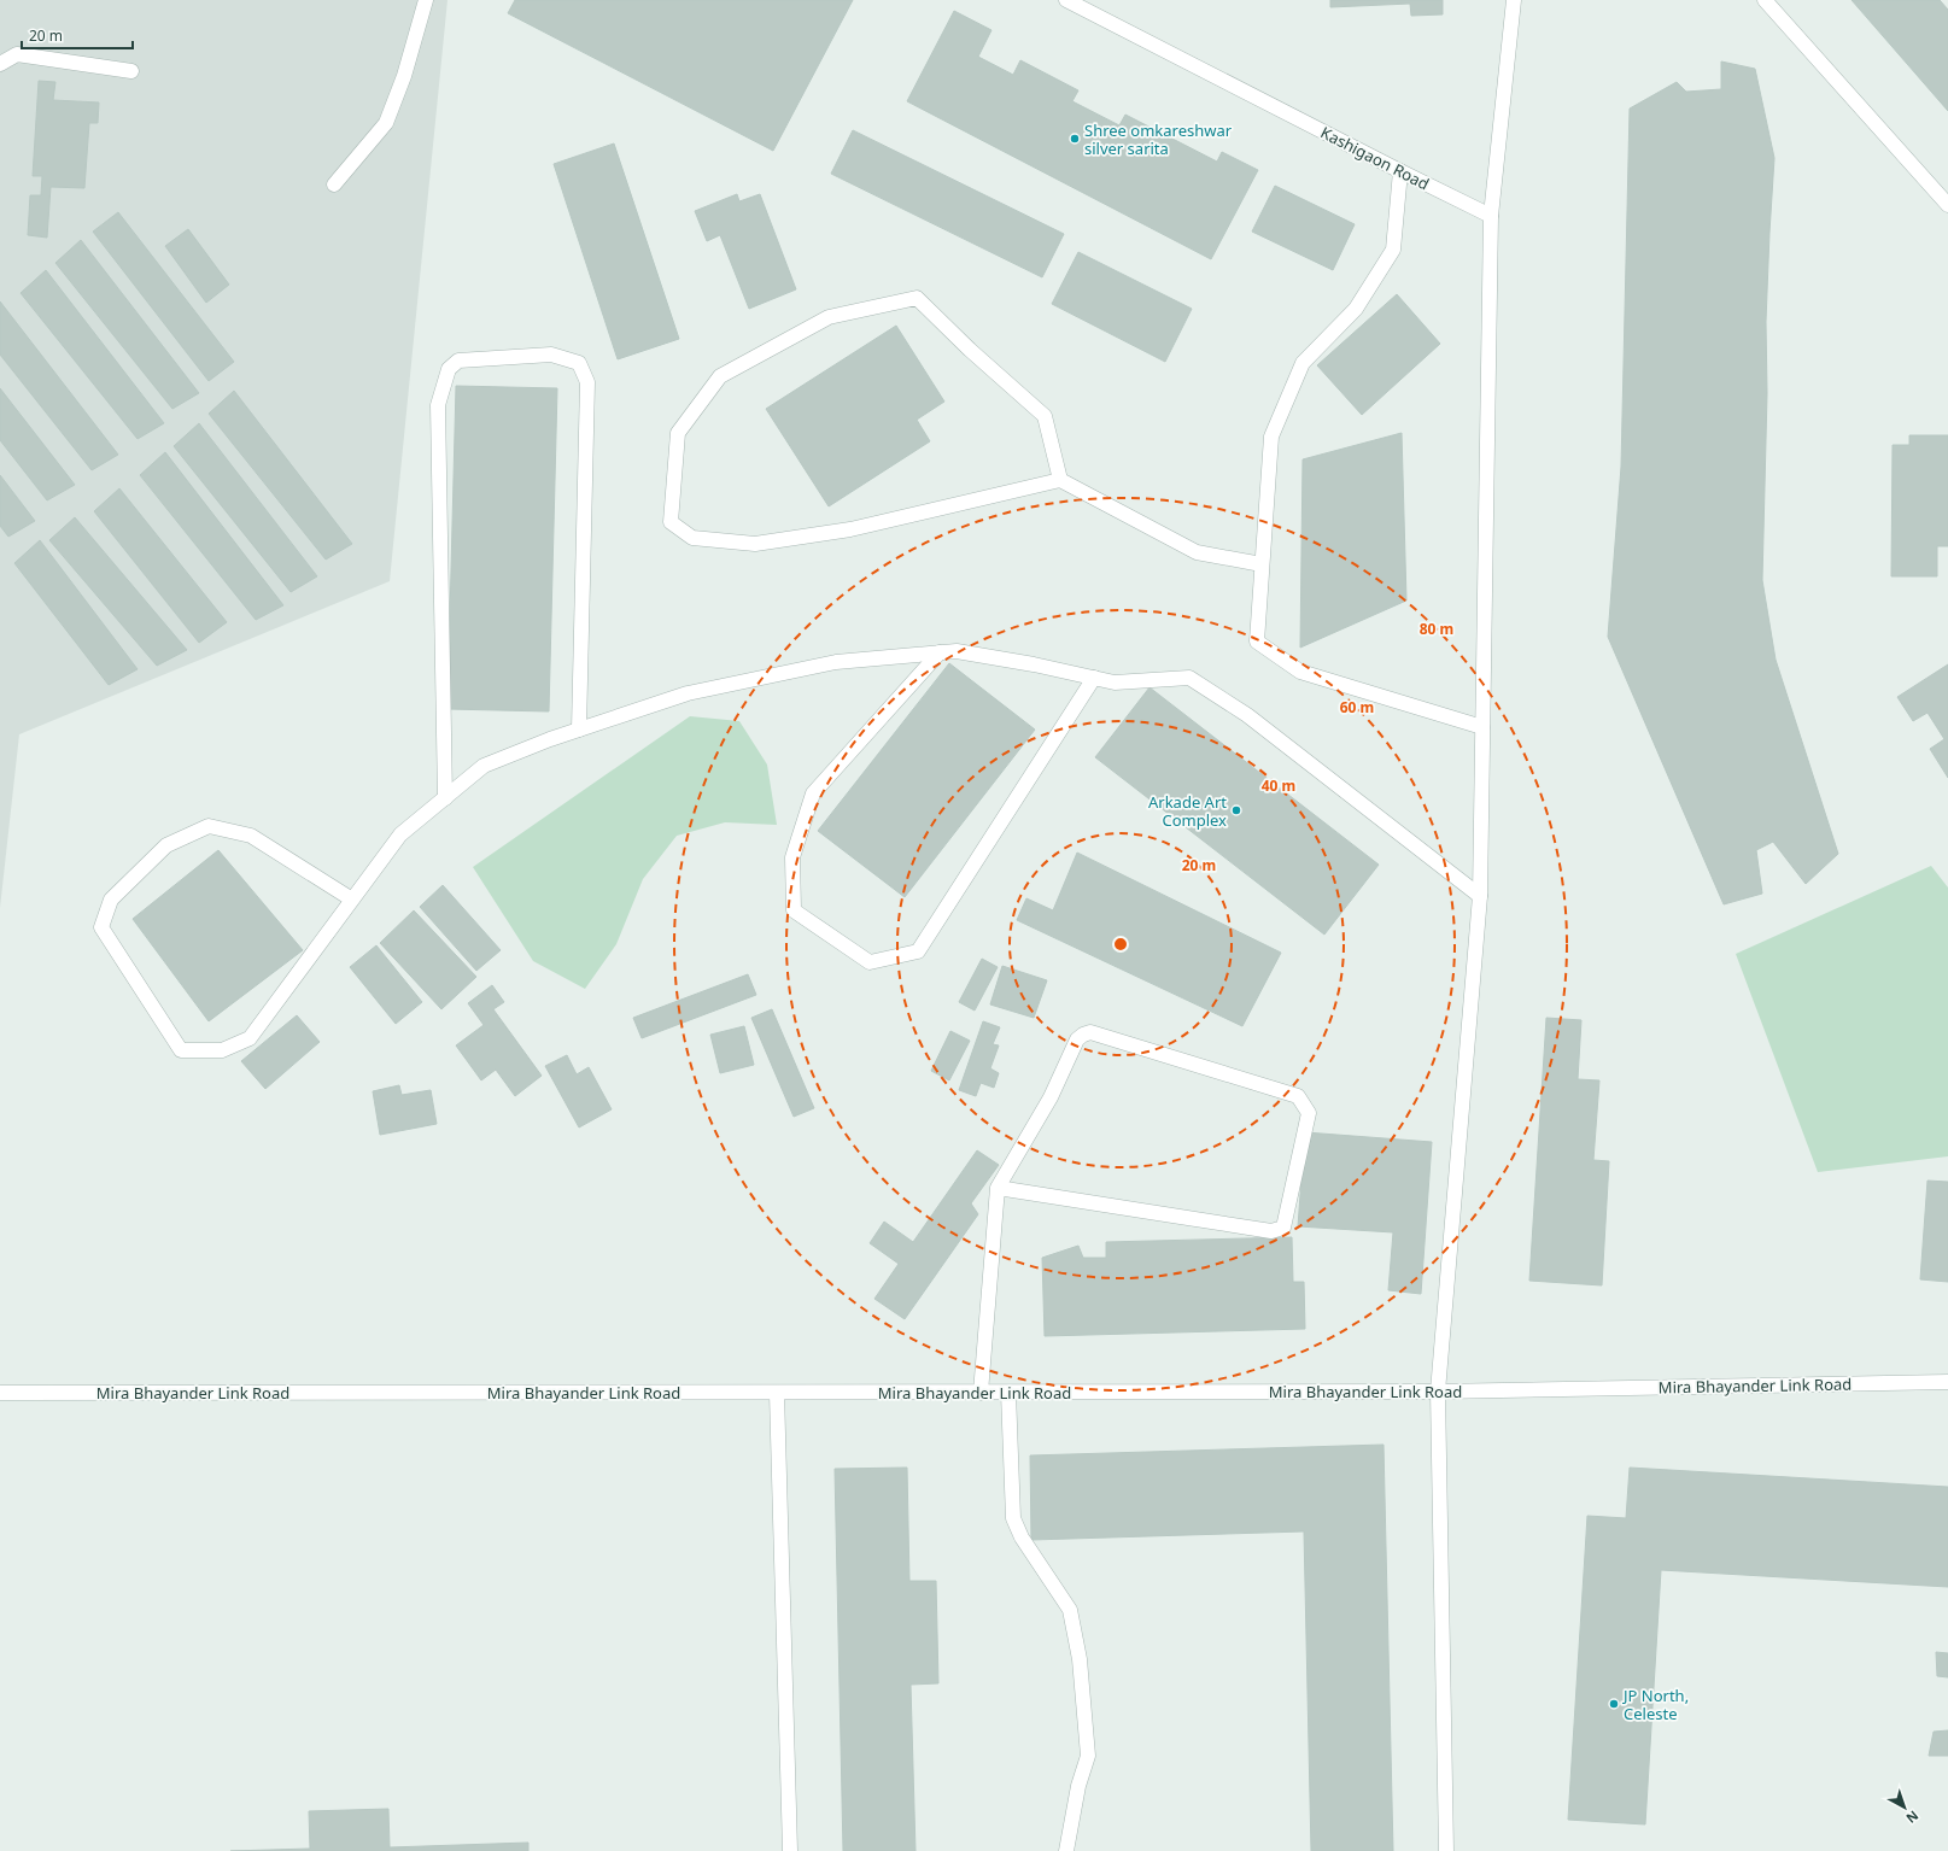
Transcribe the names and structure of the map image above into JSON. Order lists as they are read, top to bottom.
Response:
{
  "streets": {
    "street": ["Kashigaon Road", "Mira Bhayander Link Road"]
  },
  "places": ["Shree omkareshwar silver sarita", "Arkade Art Complex", "JP North, Celeste"],
  "scale_bar": "20 m",
  "north": "bottom right",
  "rings": [
    "80 m",
    "60 m",
    "40 m",
    "20 m"
  ]
}
